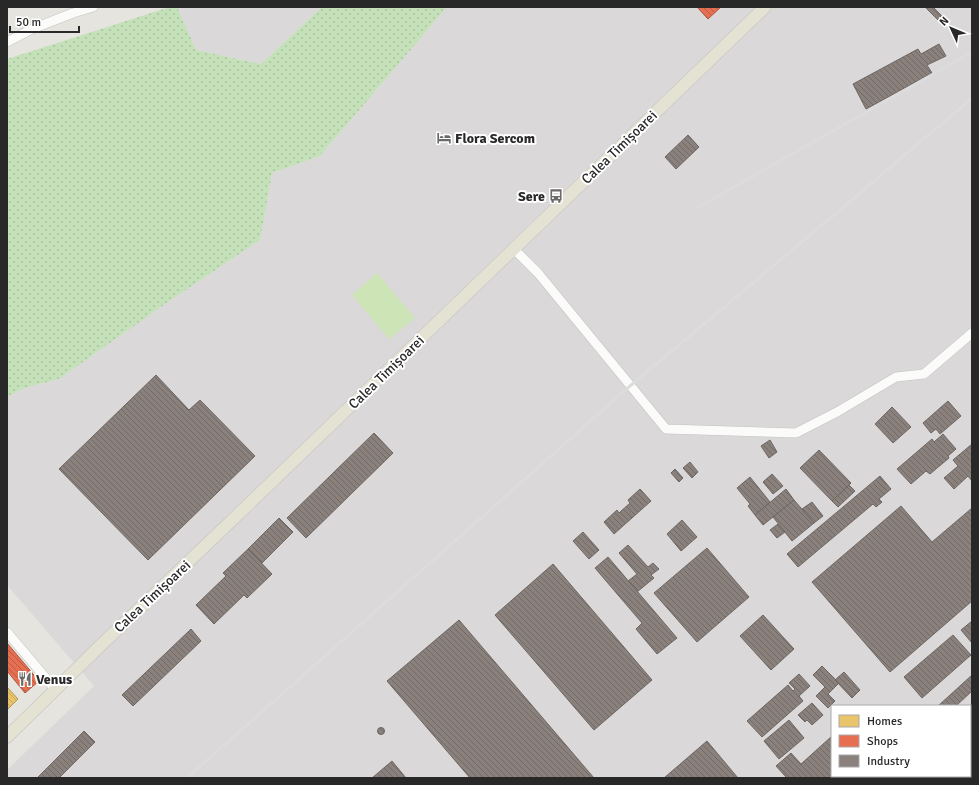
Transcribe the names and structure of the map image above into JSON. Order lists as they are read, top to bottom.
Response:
{
  "streets": {
    "main road": ["Calea Timișoarei"]
  },
  "places": {
    "hotel": ["Flora Sercom"],
    "bus stop": ["Sere"],
    "restaurant": ["Venus"]
  },
  "legend": ["Homes", "Shops", "Industry"],
  "scale_bar": "50 m",
  "north": "top left"
}
